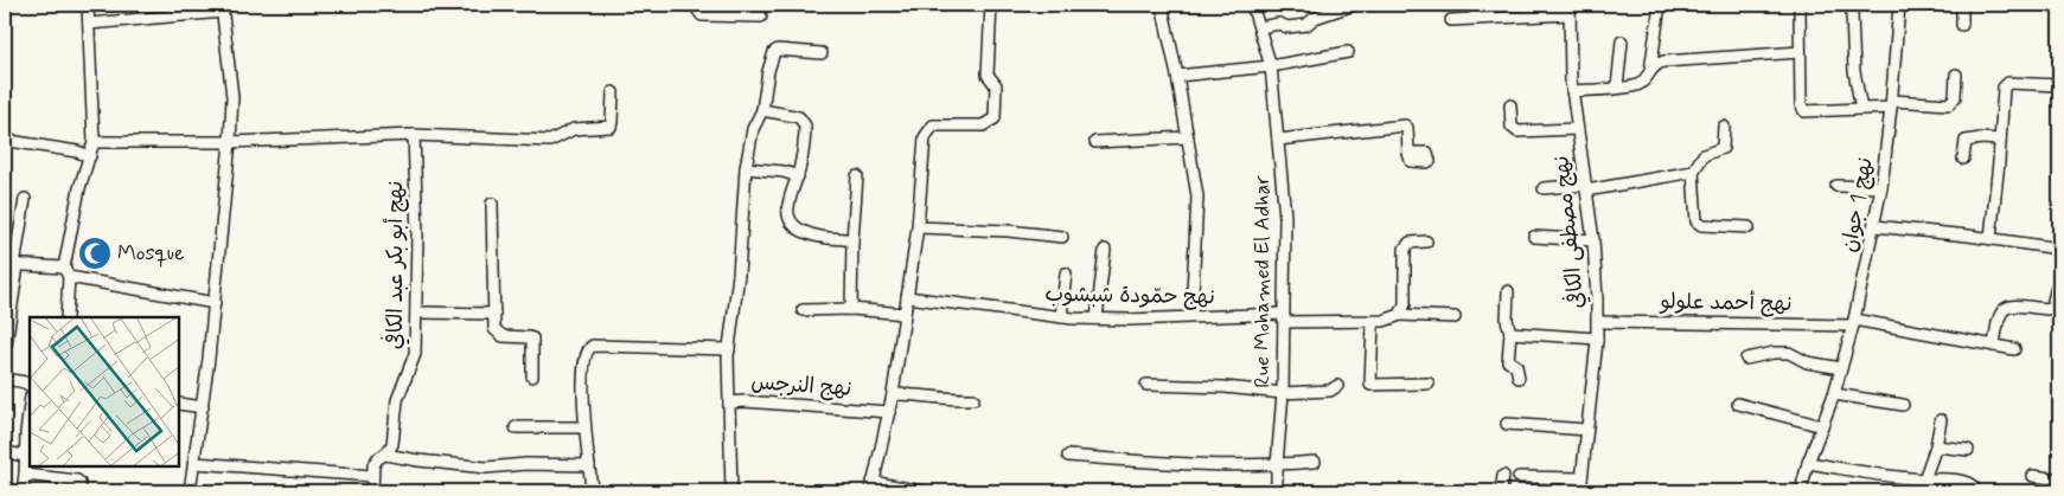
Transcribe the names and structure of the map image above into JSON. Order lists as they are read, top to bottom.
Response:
{
  "streets": {
    "street": [
      "نهج 1 جوان",
      "نهج مصطفى الكافي",
      "نهج أبو بكر عبد الكافي",
      "Rue Mohamed El Adhar",
      "نهج حمّودة شبشوب",
      "نهج أحمد علولو",
      "نهج النرجس"
    ]
  },
  "crossings": [
    ["نهج 1 جوان", "نهج أحمد علولو"],
    ["نهج مصطفى الكافي", "نهج أحمد علولو"],
    ["Rue Mohamed El Adhar", "نهج حمّودة شبشوب"]
  ],
  "places": {
    "mosque": ["Mosque"]
  }
}
